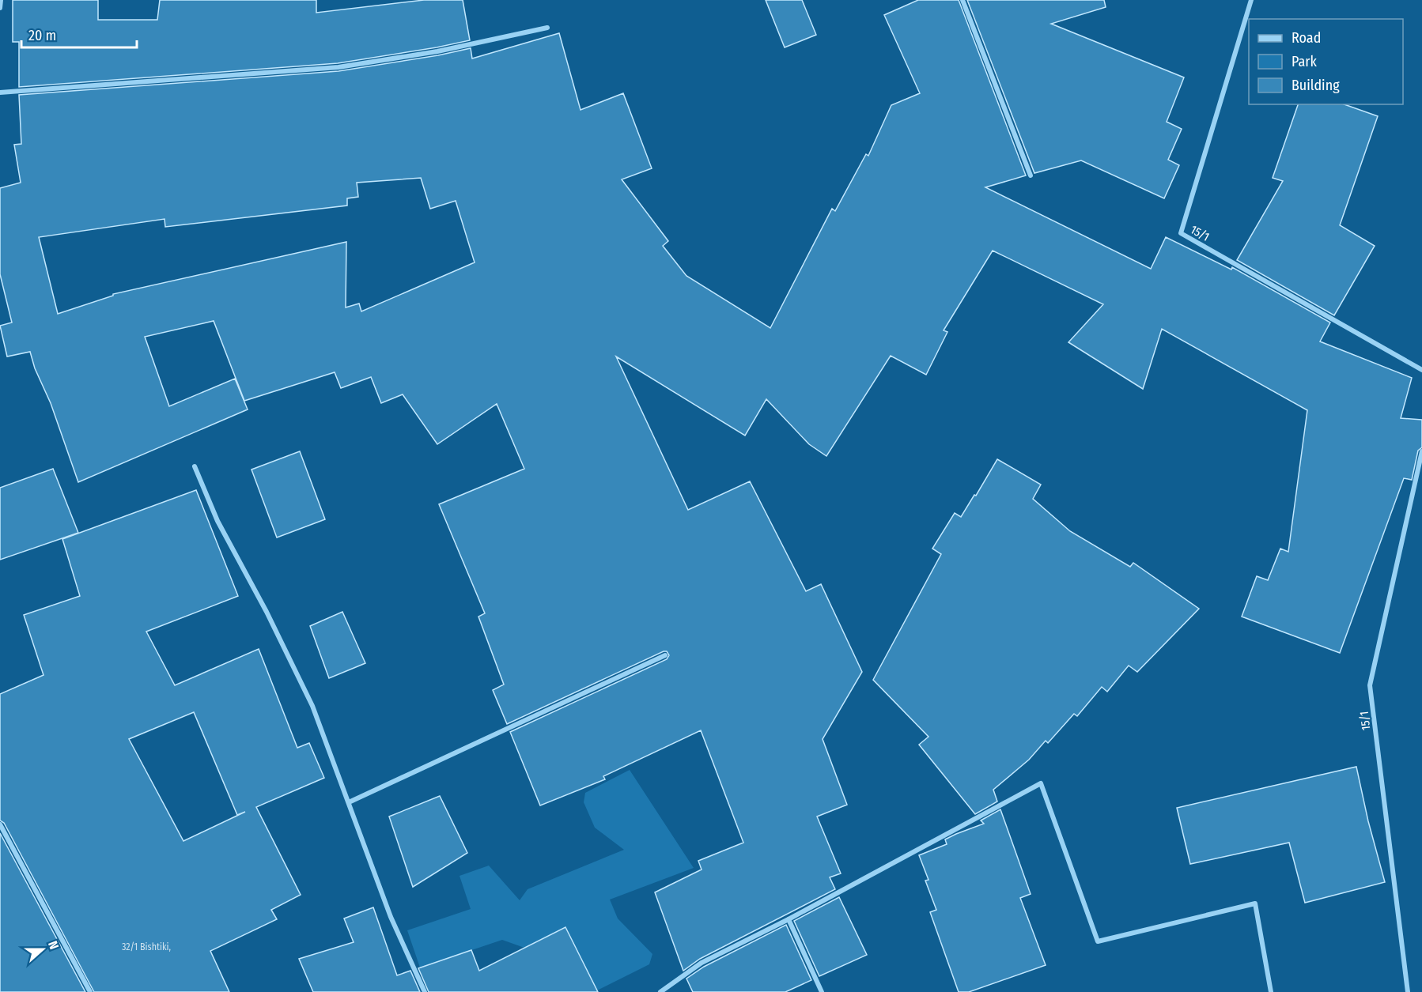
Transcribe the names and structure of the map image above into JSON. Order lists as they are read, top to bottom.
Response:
{
  "streets": {
    "street": ["15/1"]
  },
  "house_numbers": ["32/1 Bishtiki,"],
  "legend": ["Road", "Park", "Building"],
  "scale_bar": "20 m",
  "north": "right"
}
